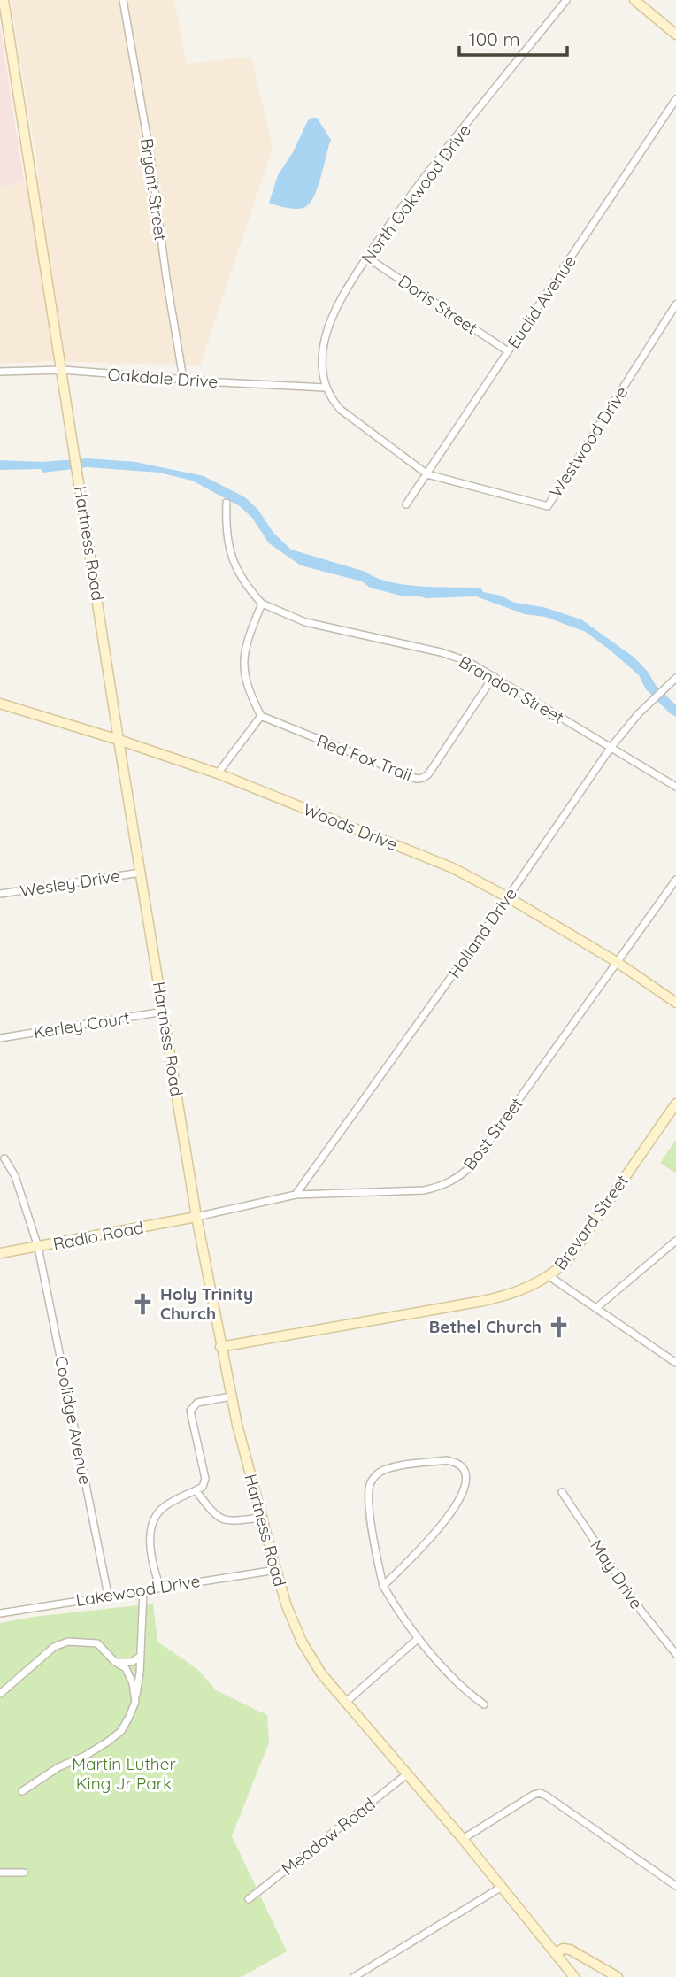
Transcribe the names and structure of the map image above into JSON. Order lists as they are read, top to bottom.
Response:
{
  "streets": {
    "main road": [
      "Hartness Road",
      "Woods Drive",
      "Brevard Street",
      "Radio Road"
    ],
    "street": [
      "Bryant Street",
      "North Oakwood Drive",
      "Euclid Avenue",
      "Doris Street",
      "Oakdale Drive",
      "Westwood Drive",
      "Brandon Street",
      "Red Fox Trail",
      "Wesley Drive",
      "Holland Drive",
      "Kerley Court",
      "Bost Street",
      "Coolidge Avenue",
      "May Drive",
      "Lakewood Drive",
      "Meadow Road"
    ]
  },
  "crossings": [
    ["Bryant Street", "Oakdale Drive"],
    ["North Oakwood Drive", "Doris Street"],
    ["North Oakwood Drive", "Oakdale Drive"],
    ["Euclid Avenue", "Doris Street"],
    ["Euclid Avenue", "Westwood Drive"],
    ["Oakdale Drive", "Hartness Road"],
    ["Hartness Road", "Woods Drive"],
    ["Hartness Road", "Wesley Drive"],
    ["Hartness Road", "Kerley Court"],
    ["Hartness Road", "Bost Street"],
    ["Hartness Road", "Brevard Street"],
    ["Hartness Road", "Radio Road"],
    ["Hartness Road", "Lakewood Drive"],
    ["Hartness Road", "Meadow Road"],
    ["Brandon Street", "Red Fox Trail"],
    ["Brandon Street", "Holland Drive"],
    ["Woods Drive", "Holland Drive"],
    ["Woods Drive", "Bost Street"],
    ["Holland Drive", "Bost Street"],
    ["Bost Street", "Radio Road"],
    ["Radio Road", "Coolidge Avenue"],
    ["Coolidge Avenue", "Lakewood Drive"]
  ],
  "parks": ["Martin Luther King Jr Park"],
  "places": {
    "church": ["Holy Trinity Church", "Bethel Church"]
  },
  "scale_bar": "100 m"
}
